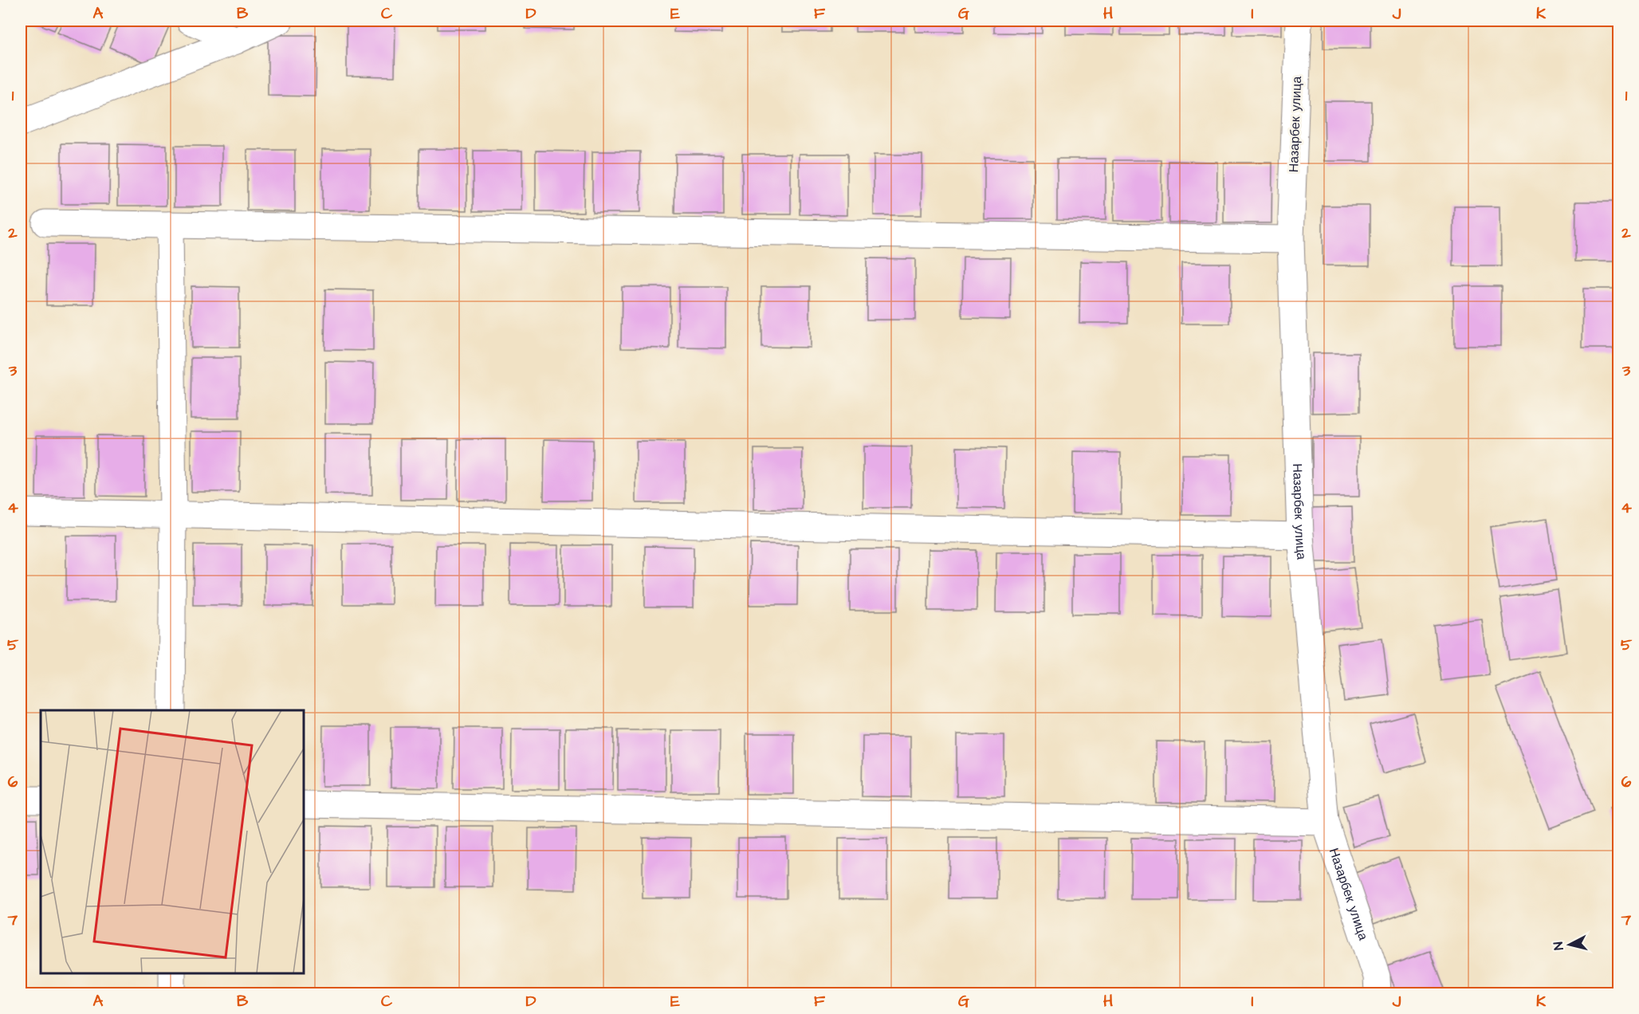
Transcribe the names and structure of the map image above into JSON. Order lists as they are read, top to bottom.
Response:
{
  "streets": {
    "street": ["Назарбек улица"]
  },
  "north": "left",
  "grid": {
    "columns": [
      "A",
      "B",
      "C",
      "D",
      "E",
      "F",
      "G",
      "H",
      "I",
      "J",
      "K"
    ],
    "rows": [
      "1",
      "2",
      "3",
      "4",
      "5",
      "6",
      "7"
    ]
  }
}
